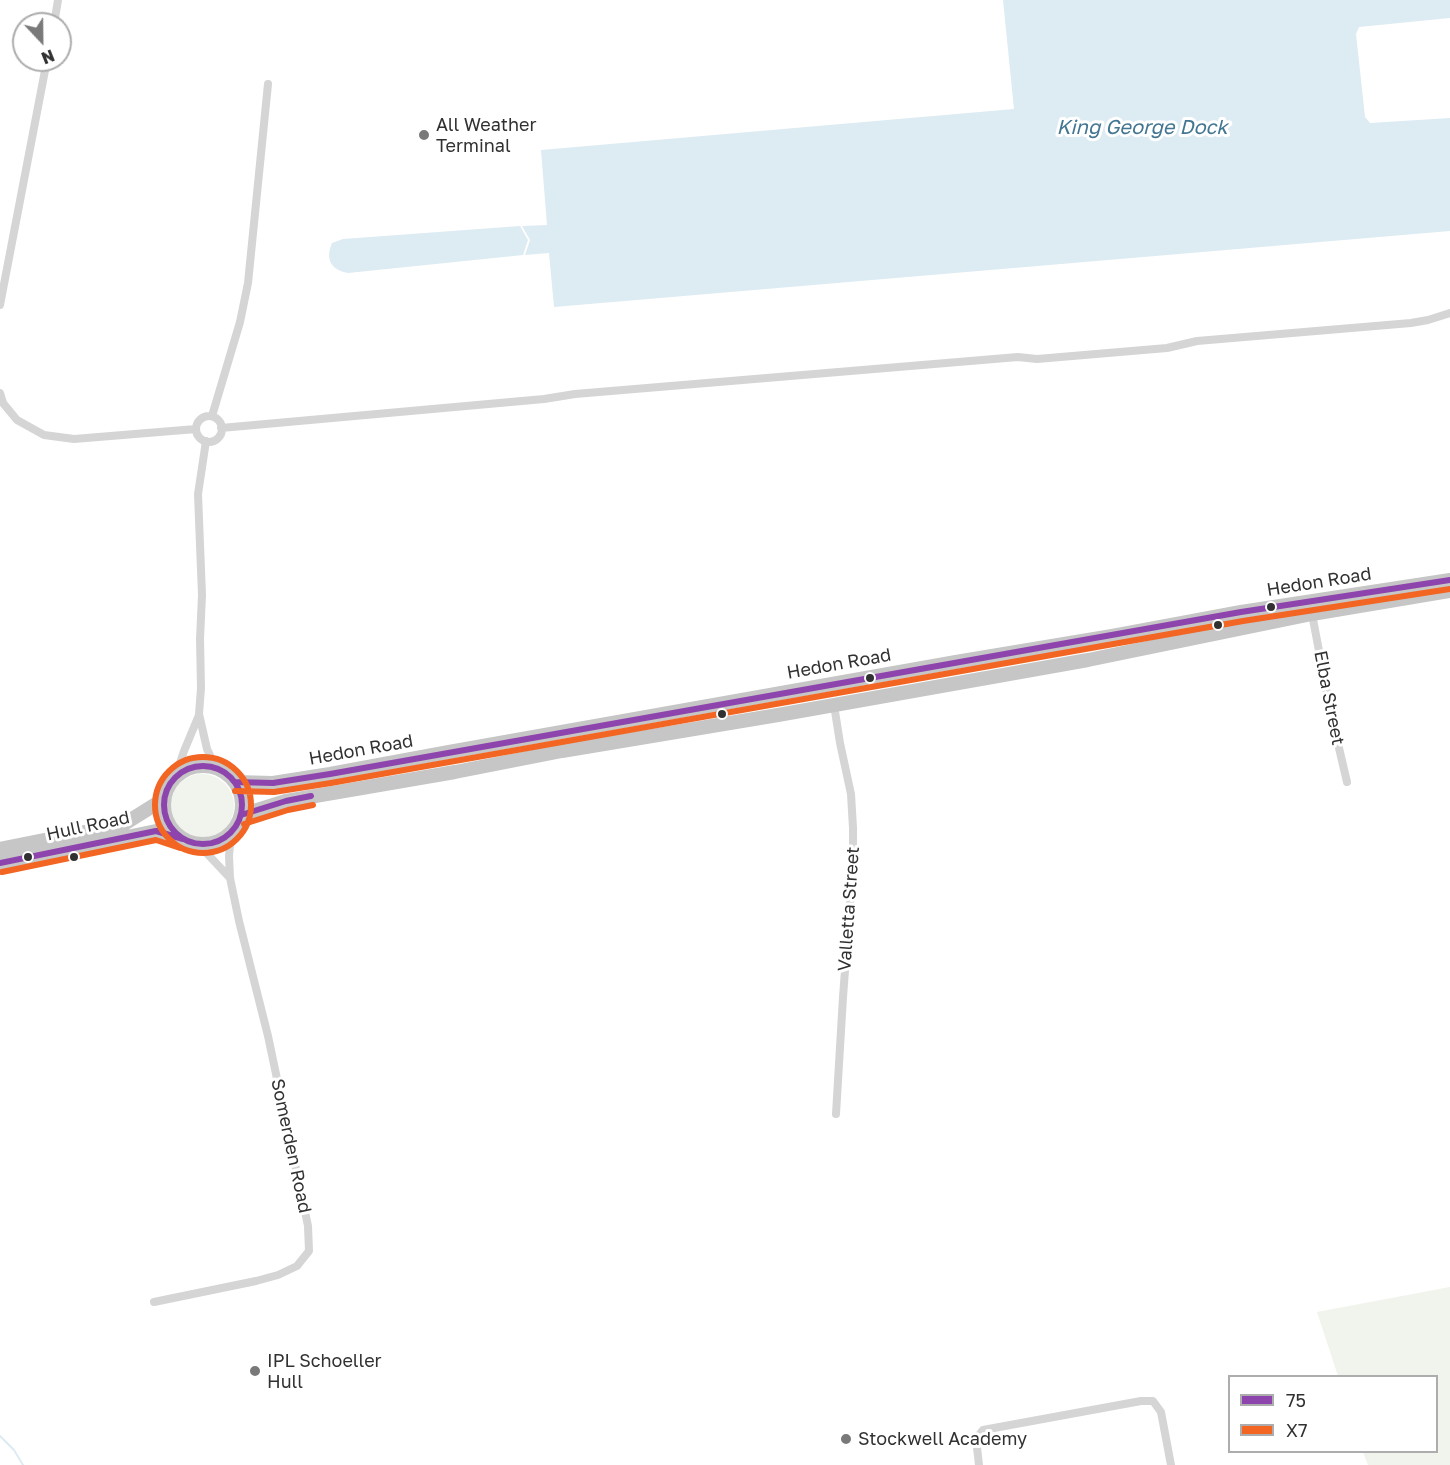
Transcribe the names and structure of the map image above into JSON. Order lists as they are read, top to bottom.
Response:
{
  "streets": {
    "highway": ["Hedon Road", "Hull Road"],
    "street": ["Elba Street", "Valletta Street", "Somerden Road"]
  },
  "crossings": [
    ["Hedon Road", "Elba Street"],
    ["Hedon Road", "Hull Road"],
    ["Hedon Road", "Valletta Street"],
    ["Hedon Road", "Somerden Road"],
    ["Hull Road", "Somerden Road"]
  ],
  "water": ["King George Dock"],
  "places": ["All Weather Terminal", "IPL Schoeller Hull", "Stockwell Academy"],
  "lines": ["transit line 75", "transit line X7"],
  "legend": ["75", "X7"],
  "north": "bottom"
}
